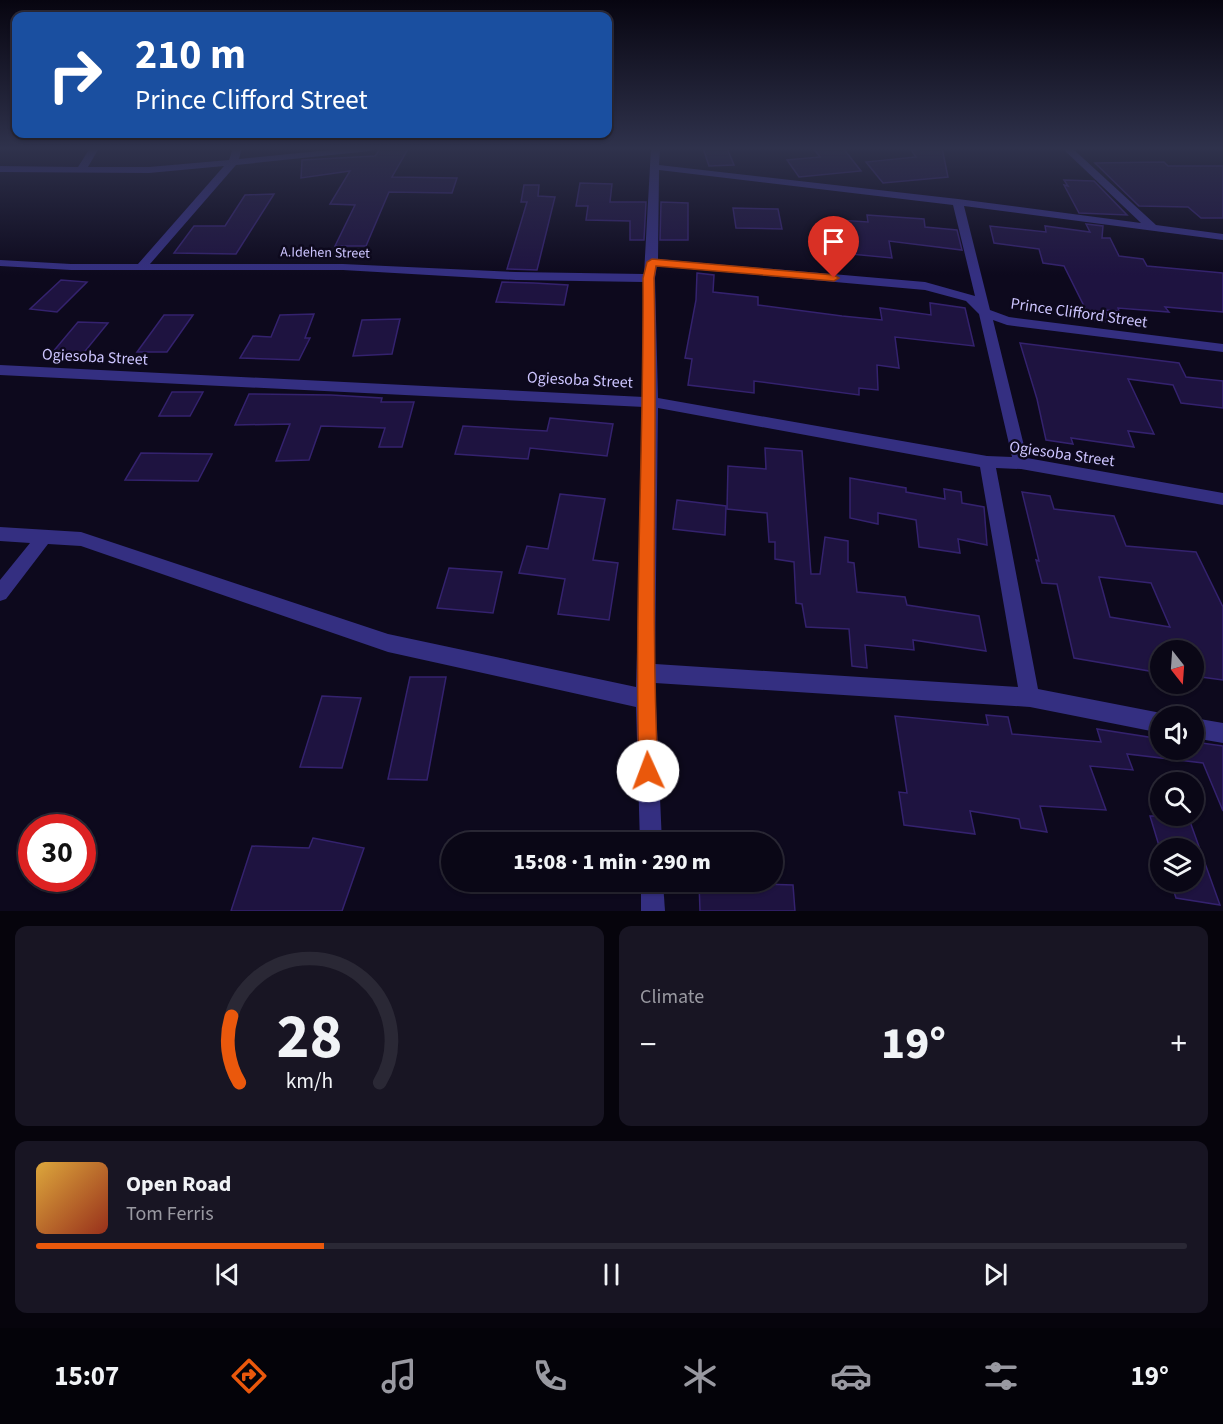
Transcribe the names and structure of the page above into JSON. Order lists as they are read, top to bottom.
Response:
{
  "streets": {
    "street": ["A.Idehen Street", "Prince Clifford Street", "Ogiesoba Street"]
  },
  "crossings": [
    ["A.Idehen Street", "Prince Clifford Street"]
  ],
  "north": "bottom",
  "page": {
    "turn": ["210 m", "Prince Clifford Street"],
    "limit": "30",
    "trip": "15:08 · 1 min · 290 m",
    "tile": "Climate",
    "heat": ["−", "19°", "+"],
    "song": ["Open Road", "Tom Ferris"],
    "tabs": ["15:07", "19°"],
    "gauge": ["28", "km/h"]
  }
}
